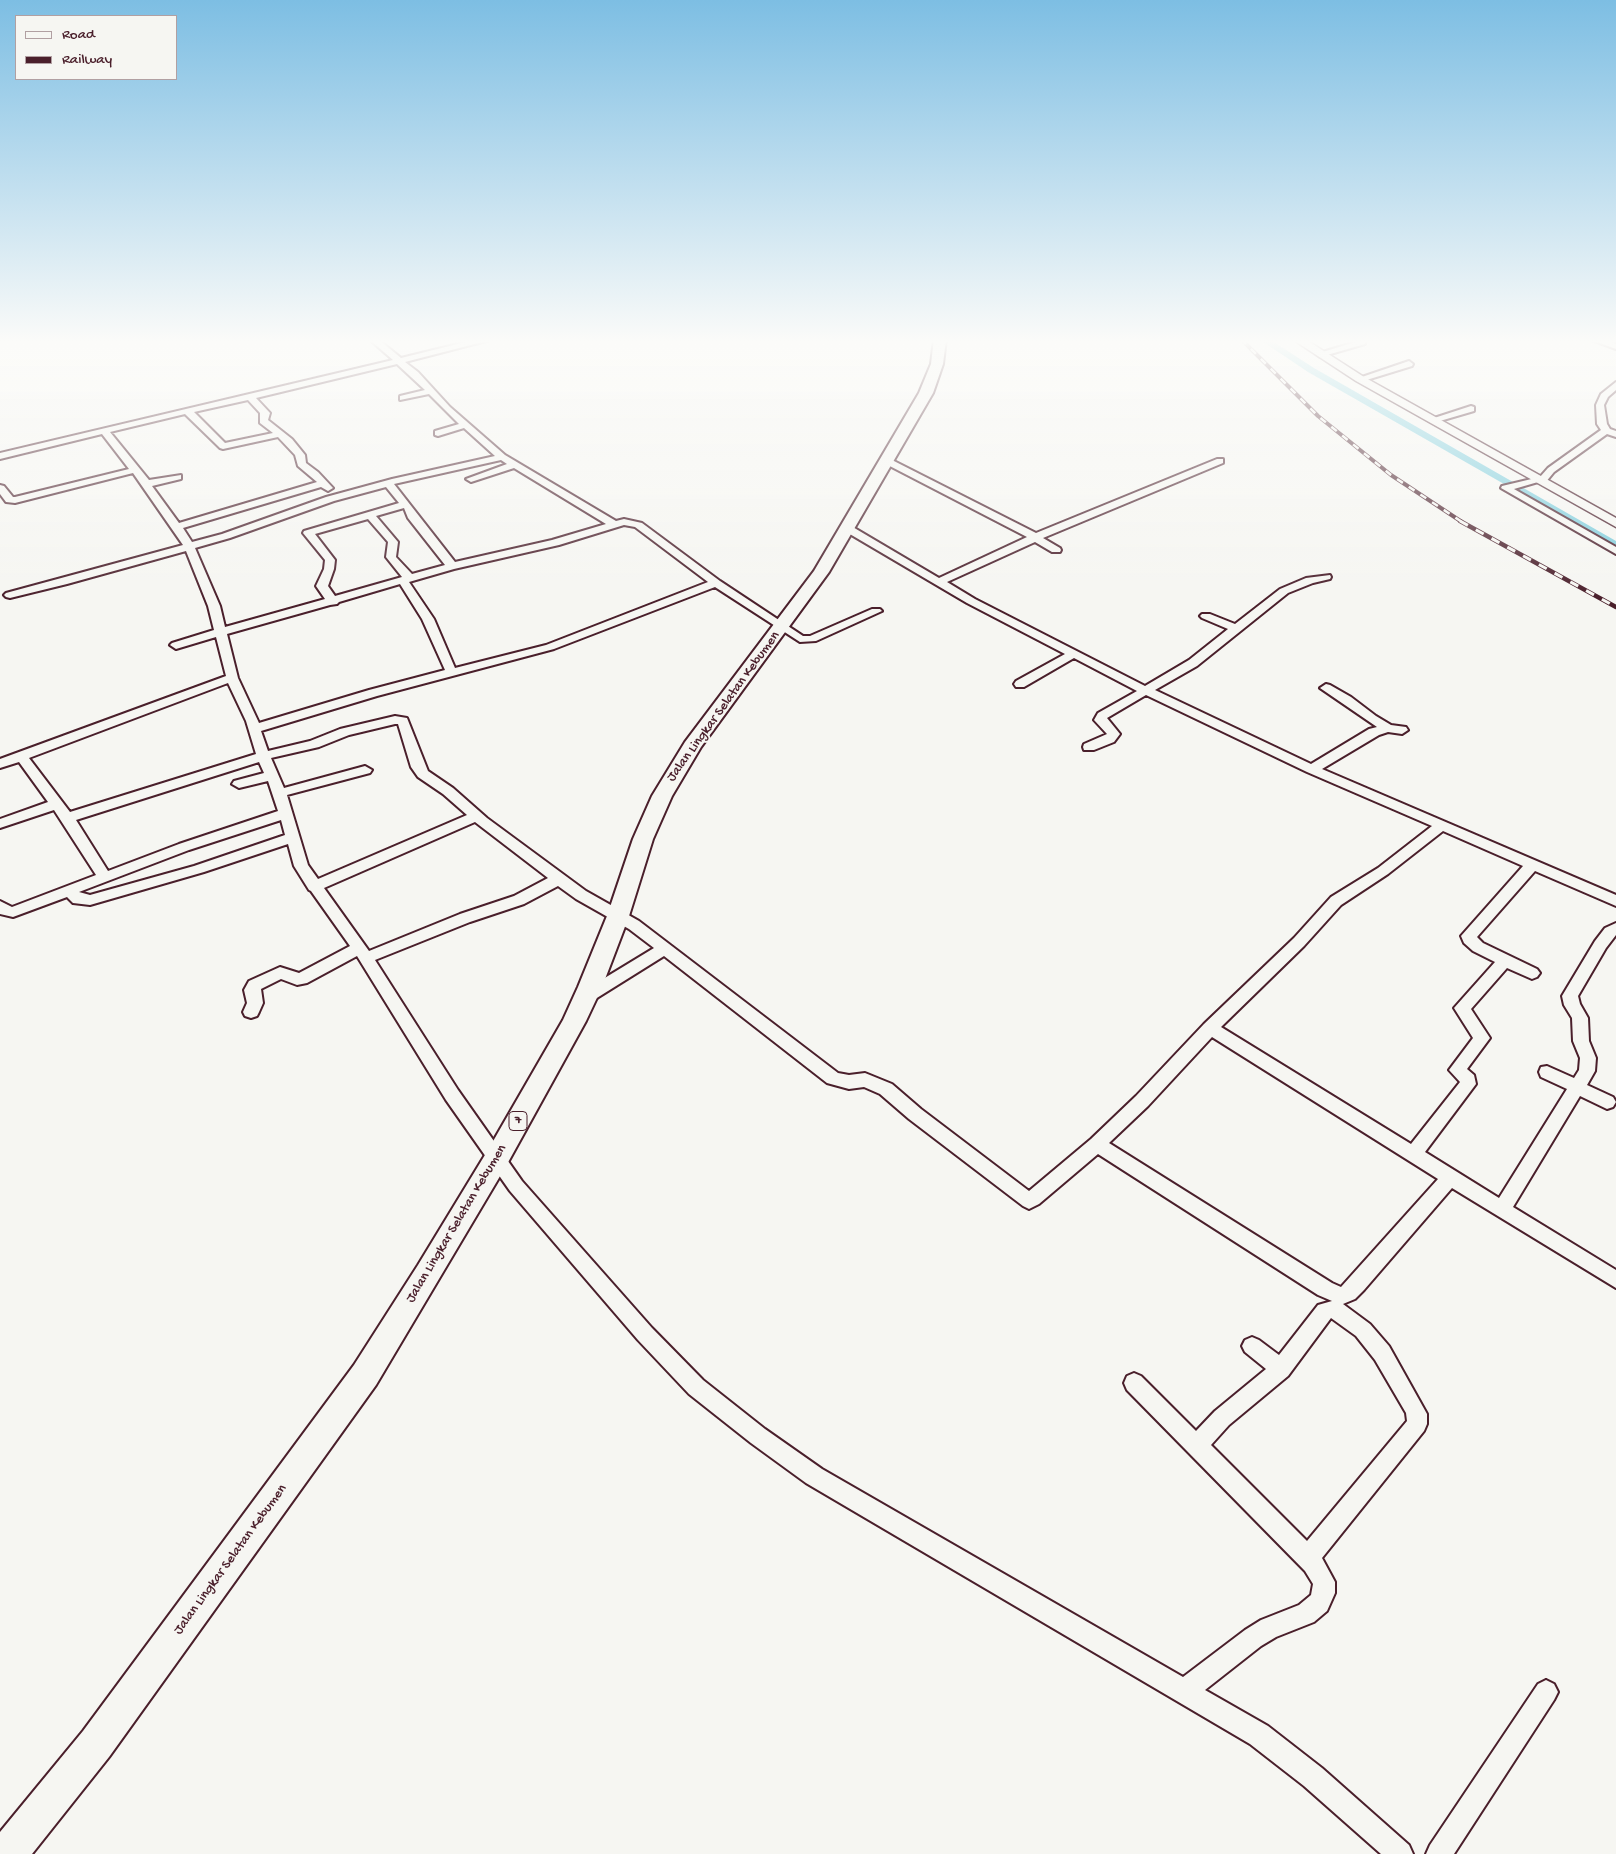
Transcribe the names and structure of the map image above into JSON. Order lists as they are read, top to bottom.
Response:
{
  "streets": {
    "highway": ["Jalan Lingkar Selatan Kebumen", "7"]
  },
  "legend": ["Road", "Railway"]
}
